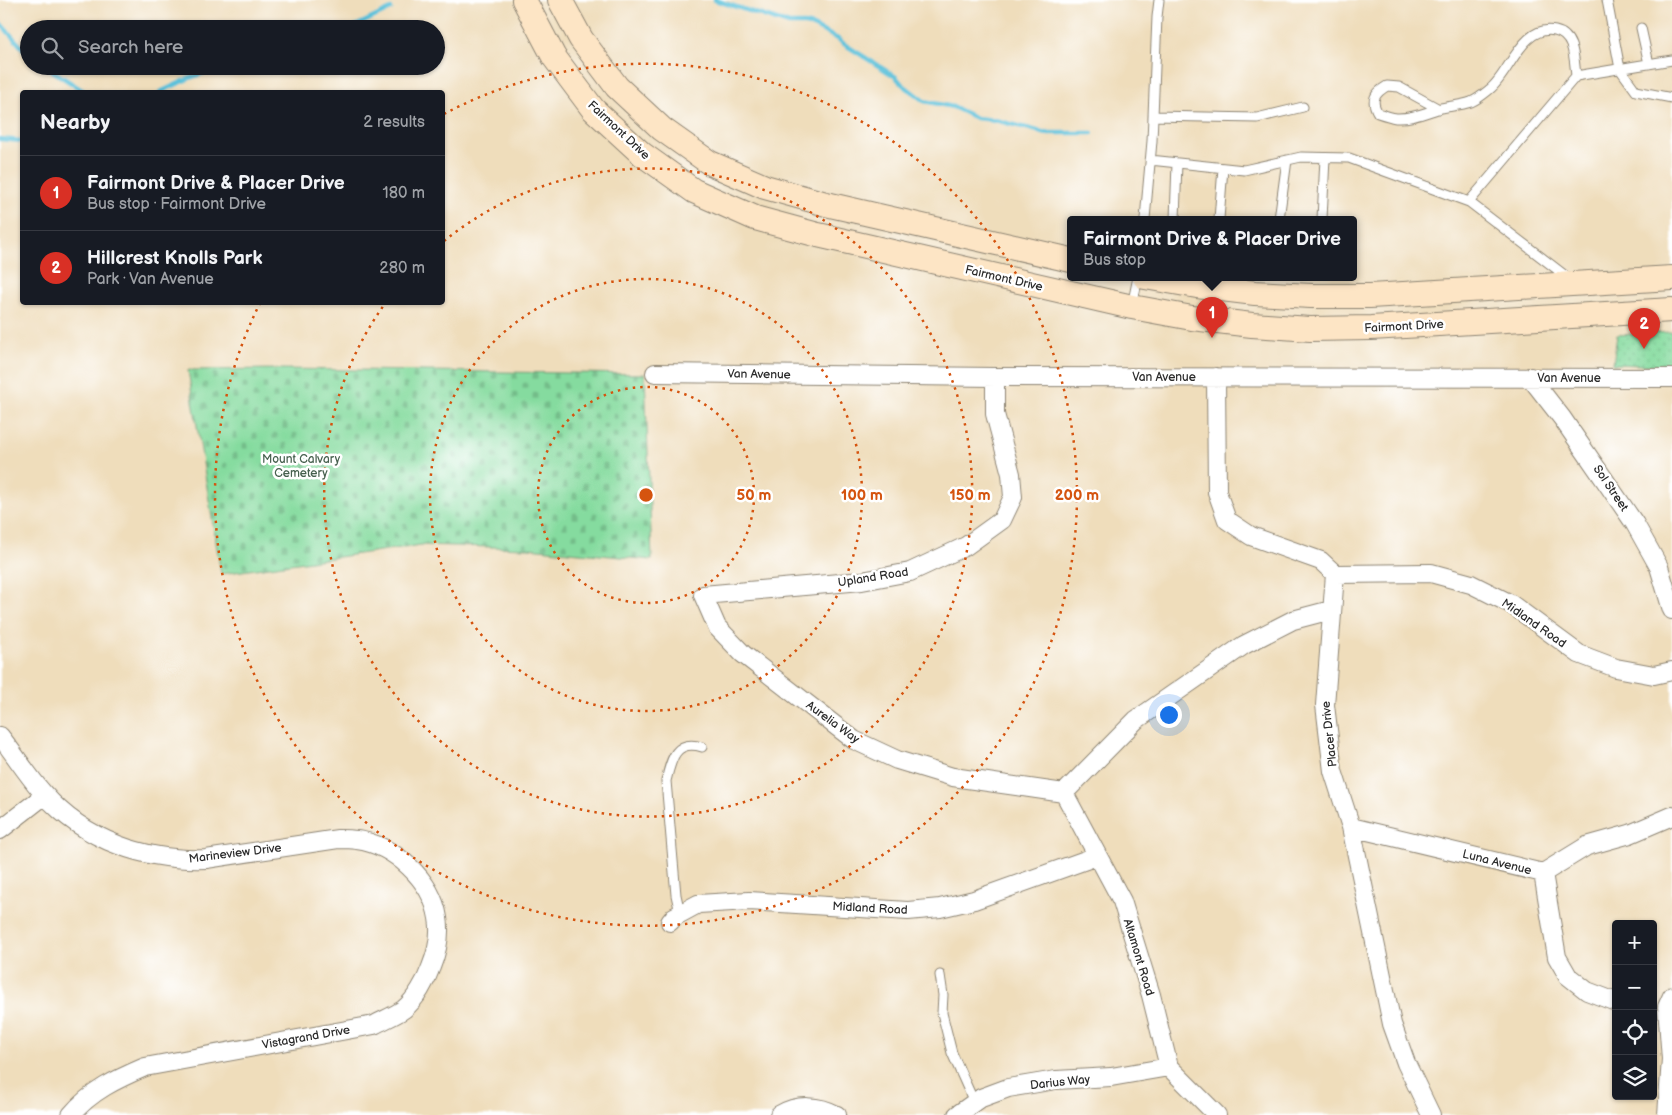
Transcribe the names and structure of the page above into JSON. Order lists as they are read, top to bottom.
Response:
{
  "streets": {
    "main road": ["Fairmont Drive"],
    "street": [
      "Van Avenue",
      "Sol Street",
      "Upland Road",
      "Midland Road",
      "Aurelia Way",
      "Placer Drive",
      "Marineview Drive",
      "Luna Avenue",
      "Altamont Road",
      "Vistagrand Drive",
      "Darius Way"
    ]
  },
  "crossings": [
    ["Van Avenue", "Sol Street"],
    ["Van Avenue", "Upland Road"],
    ["Upland Road", "Aurelia Way"],
    ["Midland Road", "Placer Drive"],
    ["Midland Road", "Altamont Road"],
    ["Aurelia Way", "Altamont Road"],
    ["Placer Drive", "Luna Avenue"],
    ["Marineview Drive", "Vistagrand Drive"],
    ["Altamont Road", "Darius Way"]
  ],
  "parks": ["Mount Calvary Cemetery"],
  "page": {
    "search": "Search here",
    "heading": ["Nearby", "2 results"],
    "list": [
      {
        "mark": "1",
        "name": "Fairmont Drive & Placer Drive",
        "note": "Bus stop · Fairmont Drive",
        "value": "180 m"
      },
      {
        "mark": "2",
        "name": "Hillcrest Knolls Park",
        "note": "Park · Van Avenue",
        "value": "280 m"
      }
    ],
    "popup": ["Fairmont Drive & Placer Drive", "Bus stop"],
    "pins": ["1", "2"],
    "map_buttons": ["+", "−"]
  },
  "rings": [
    "50 m",
    "100 m",
    "150 m",
    "200 m"
  ]
}
